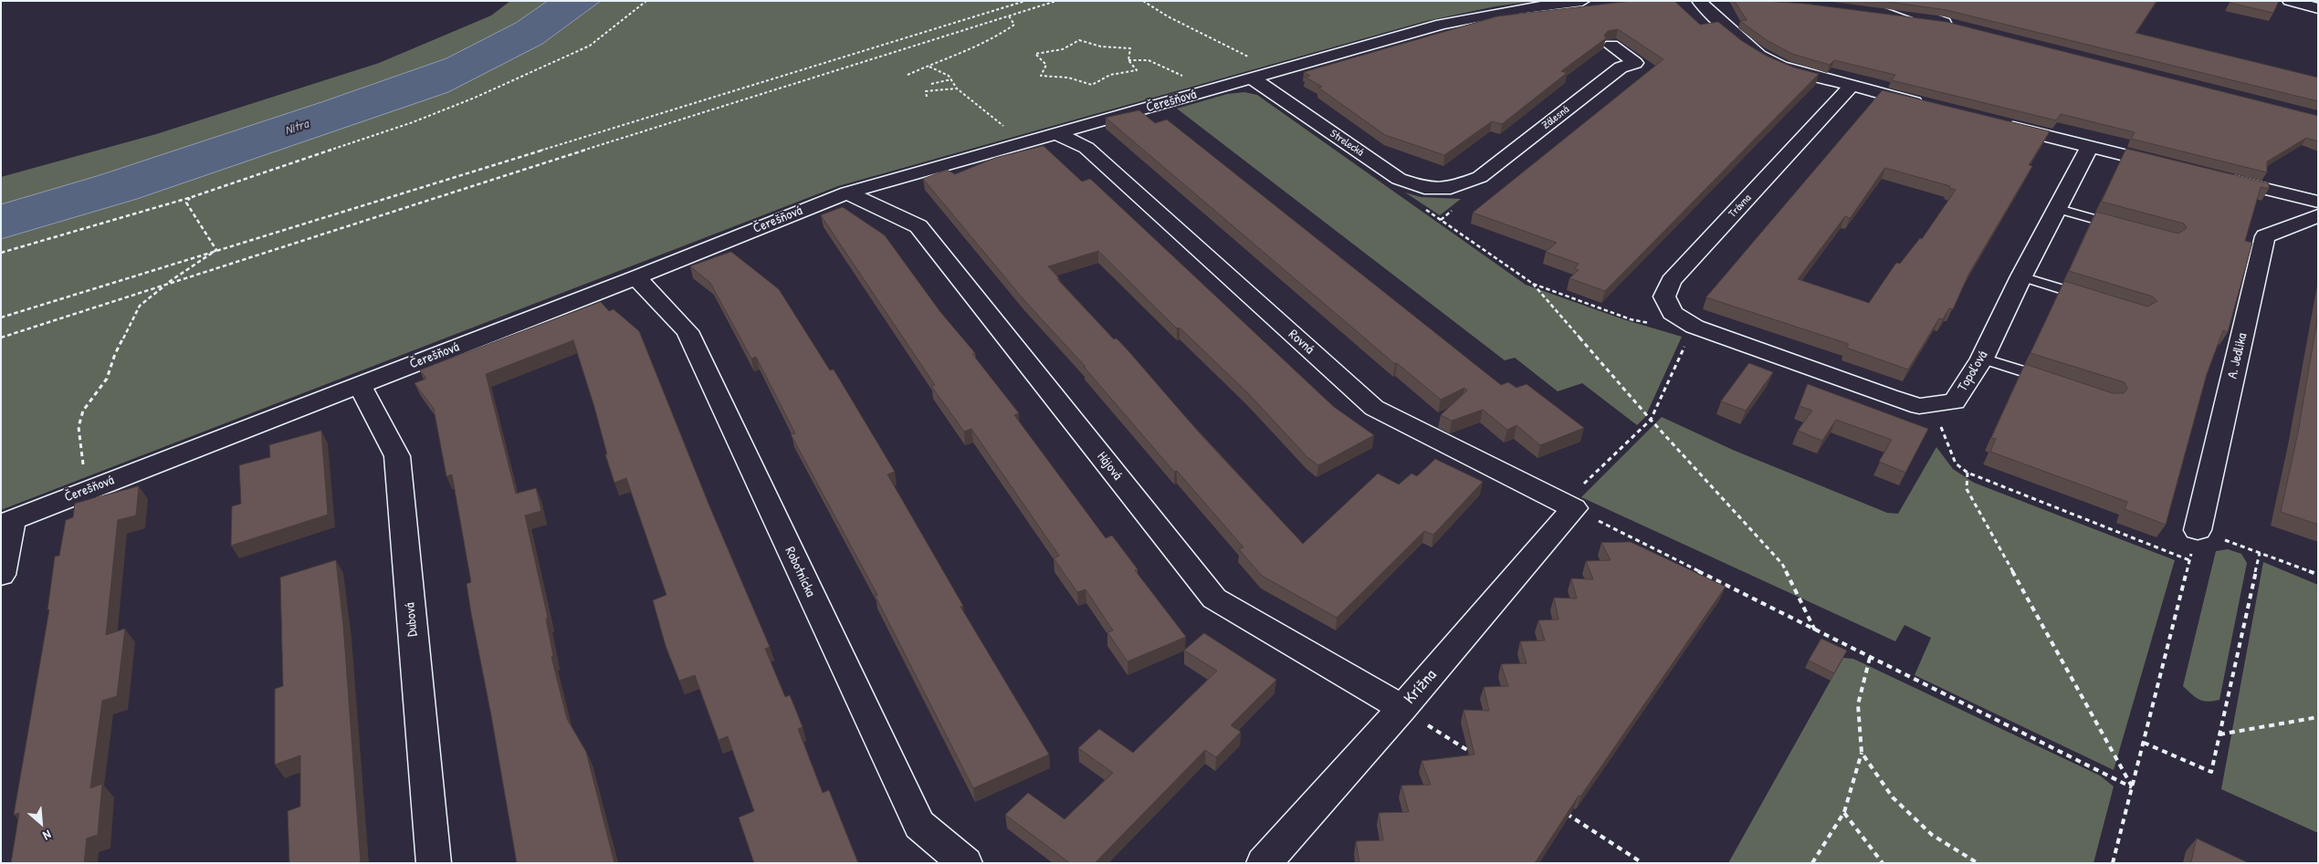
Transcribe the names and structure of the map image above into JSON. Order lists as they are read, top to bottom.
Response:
{
  "streets": {
    "street": [
      "Čerešňová",
      "Zálesná",
      "Strelecká",
      "Trávna",
      "Rovná",
      "A. Jedlika",
      "Topoľová",
      "Hájová",
      "Robotnícka",
      "Dubová",
      "Krížna"
    ]
  },
  "crossings": [
    ["Čerešňová", "Strelecká"],
    ["Čerešňová", "Rovná"],
    ["Čerešňová", "Hájová"],
    ["Čerešňová", "Robotnícka"],
    ["Čerešňová", "Dubová"],
    ["Zálesná", "Strelecká"],
    ["Trávna", "Topoľová"],
    ["Rovná", "Krížna"],
    ["Hájová", "Krížna"]
  ],
  "water": ["Nitra"],
  "north": "bottom right"
}
